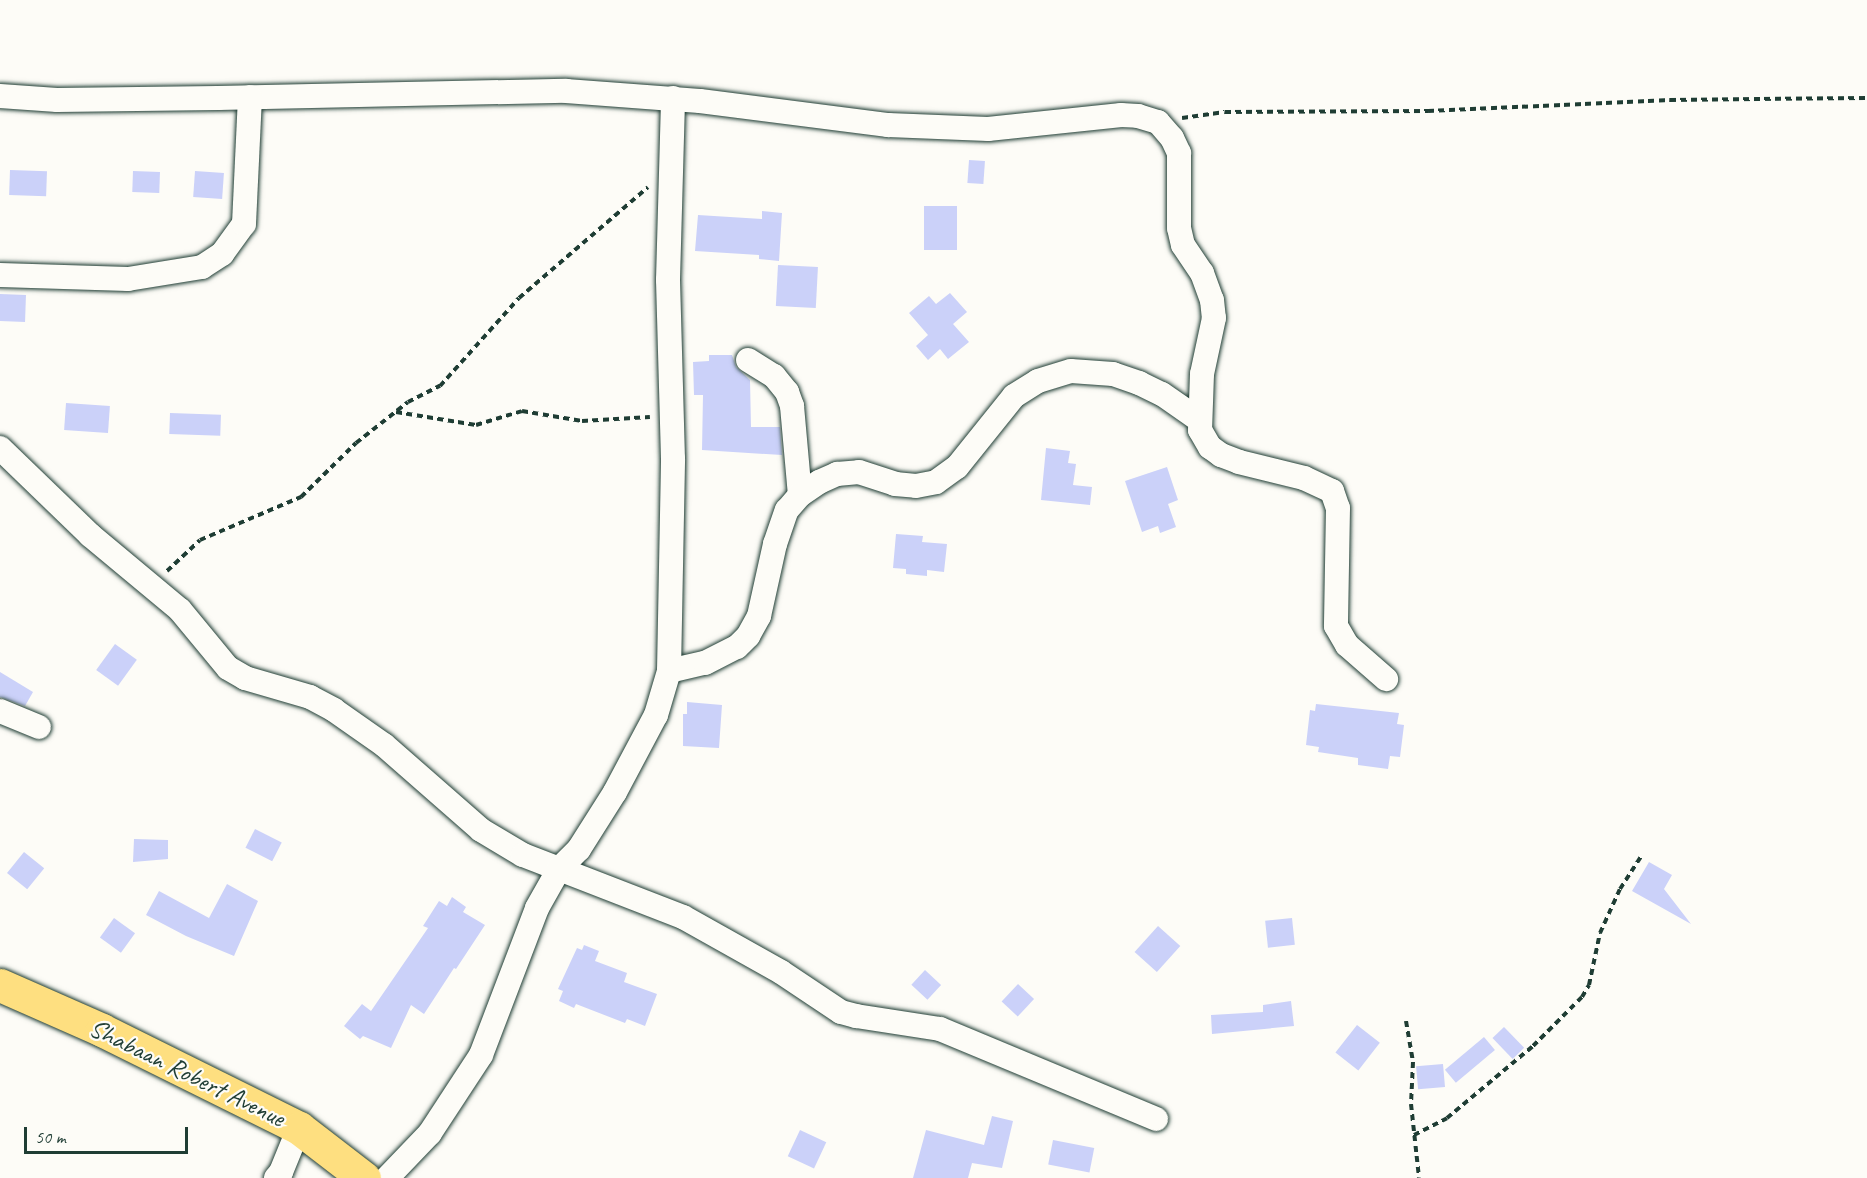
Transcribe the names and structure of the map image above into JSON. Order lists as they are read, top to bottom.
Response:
{
  "streets": {
    "main road": ["Shabaan Robert Avenue"]
  },
  "scale_bar": "50 m"
}
